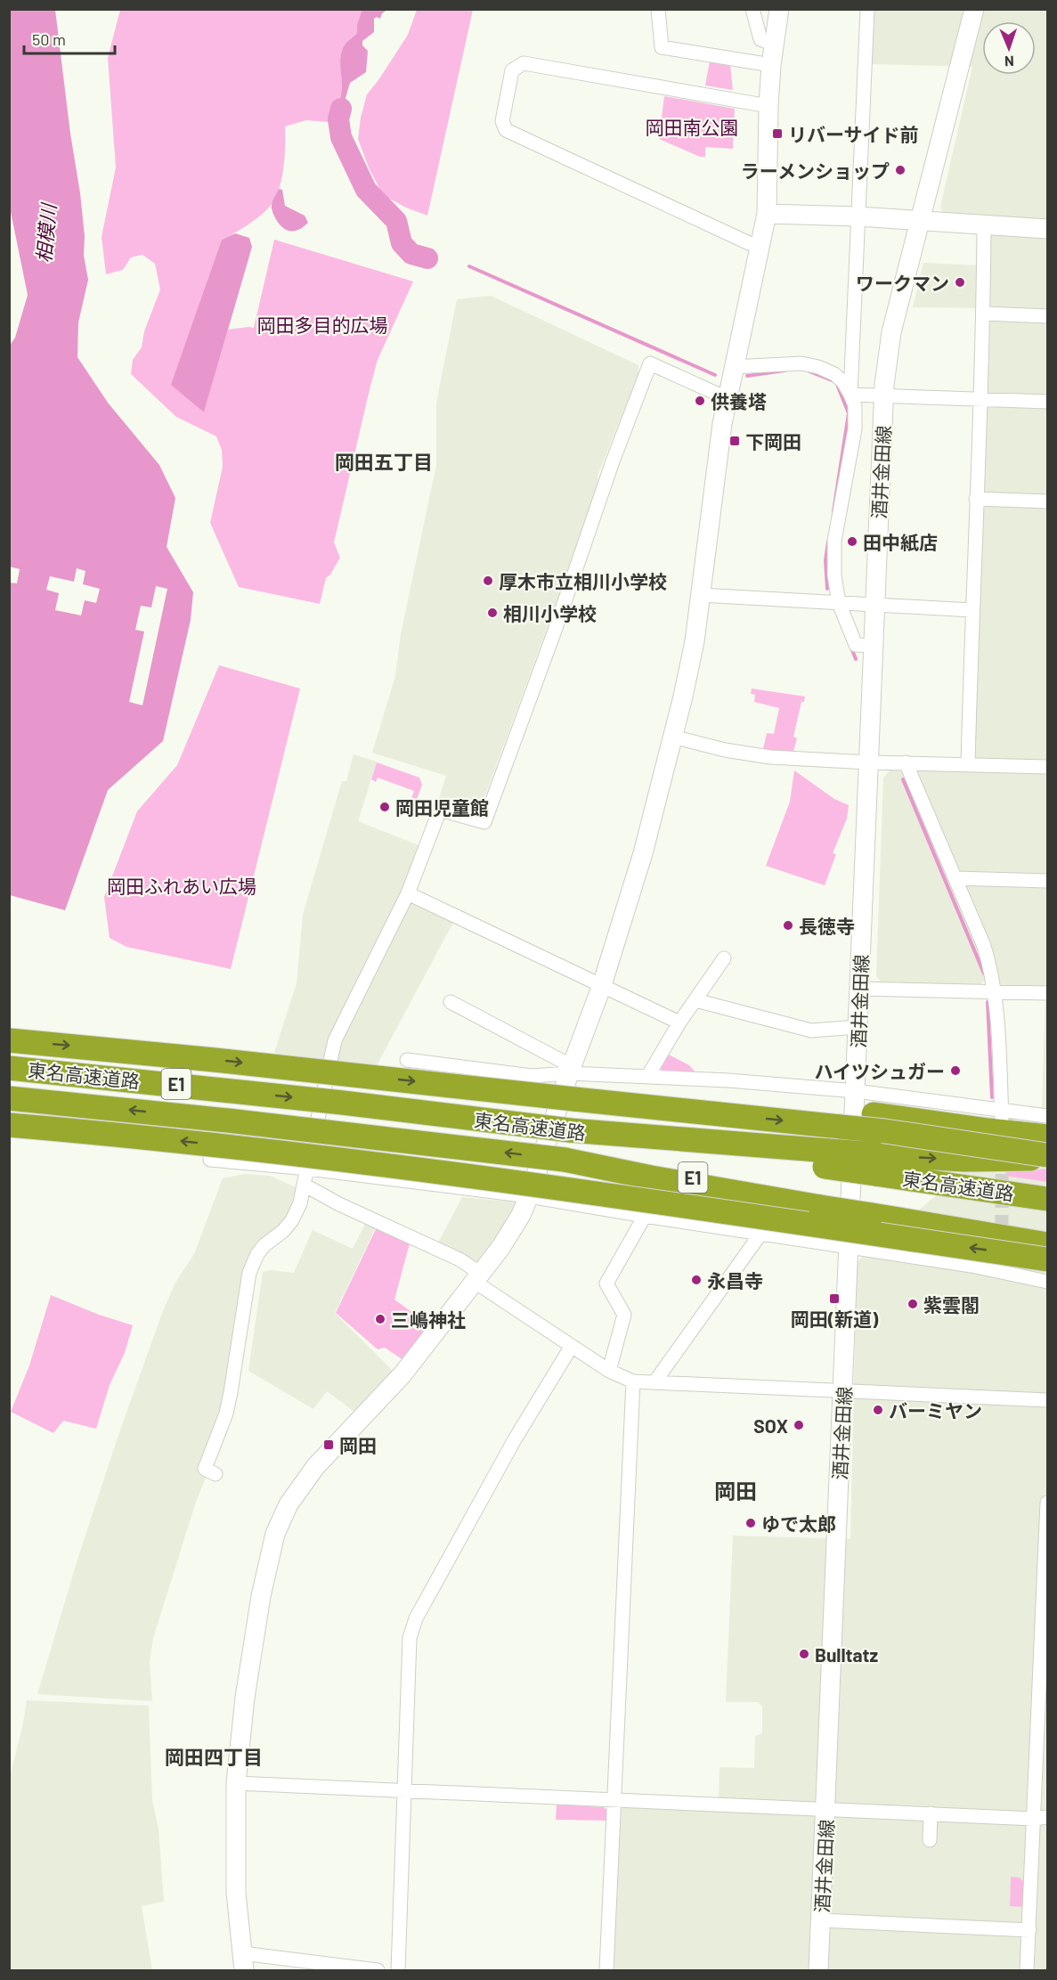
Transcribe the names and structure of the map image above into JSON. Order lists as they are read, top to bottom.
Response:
{
  "streets": {
    "highway": ["東名高速道路", "E1"],
    "street": ["酒井金田線"]
  },
  "districts": ["岡田五丁目", "岡田", "岡田四丁目"],
  "water": ["相模川"],
  "parks": ["岡田南公園", "岡田多目的広場", "岡田ふれあい広場"],
  "places": {
    "transit": [
      "リバーサイド前",
      "下岡田",
      "岡田(新道)",
      "岡田"
    ],
    "other": [
      "ラーメンショップ",
      "ワークマン",
      "供養塔",
      "田中紙店",
      "厚木市立相川小学校",
      "相川小学校",
      "岡田児童館",
      "長徳寺",
      "ハイツシュガー",
      "永昌寺",
      "紫雲閣",
      "三嶋神社",
      "バーミヤン",
      "SOX",
      "ゆで太郎",
      "Bulltatz"
    ]
  },
  "scale_bar": "50 m",
  "north": "bottom"
}
